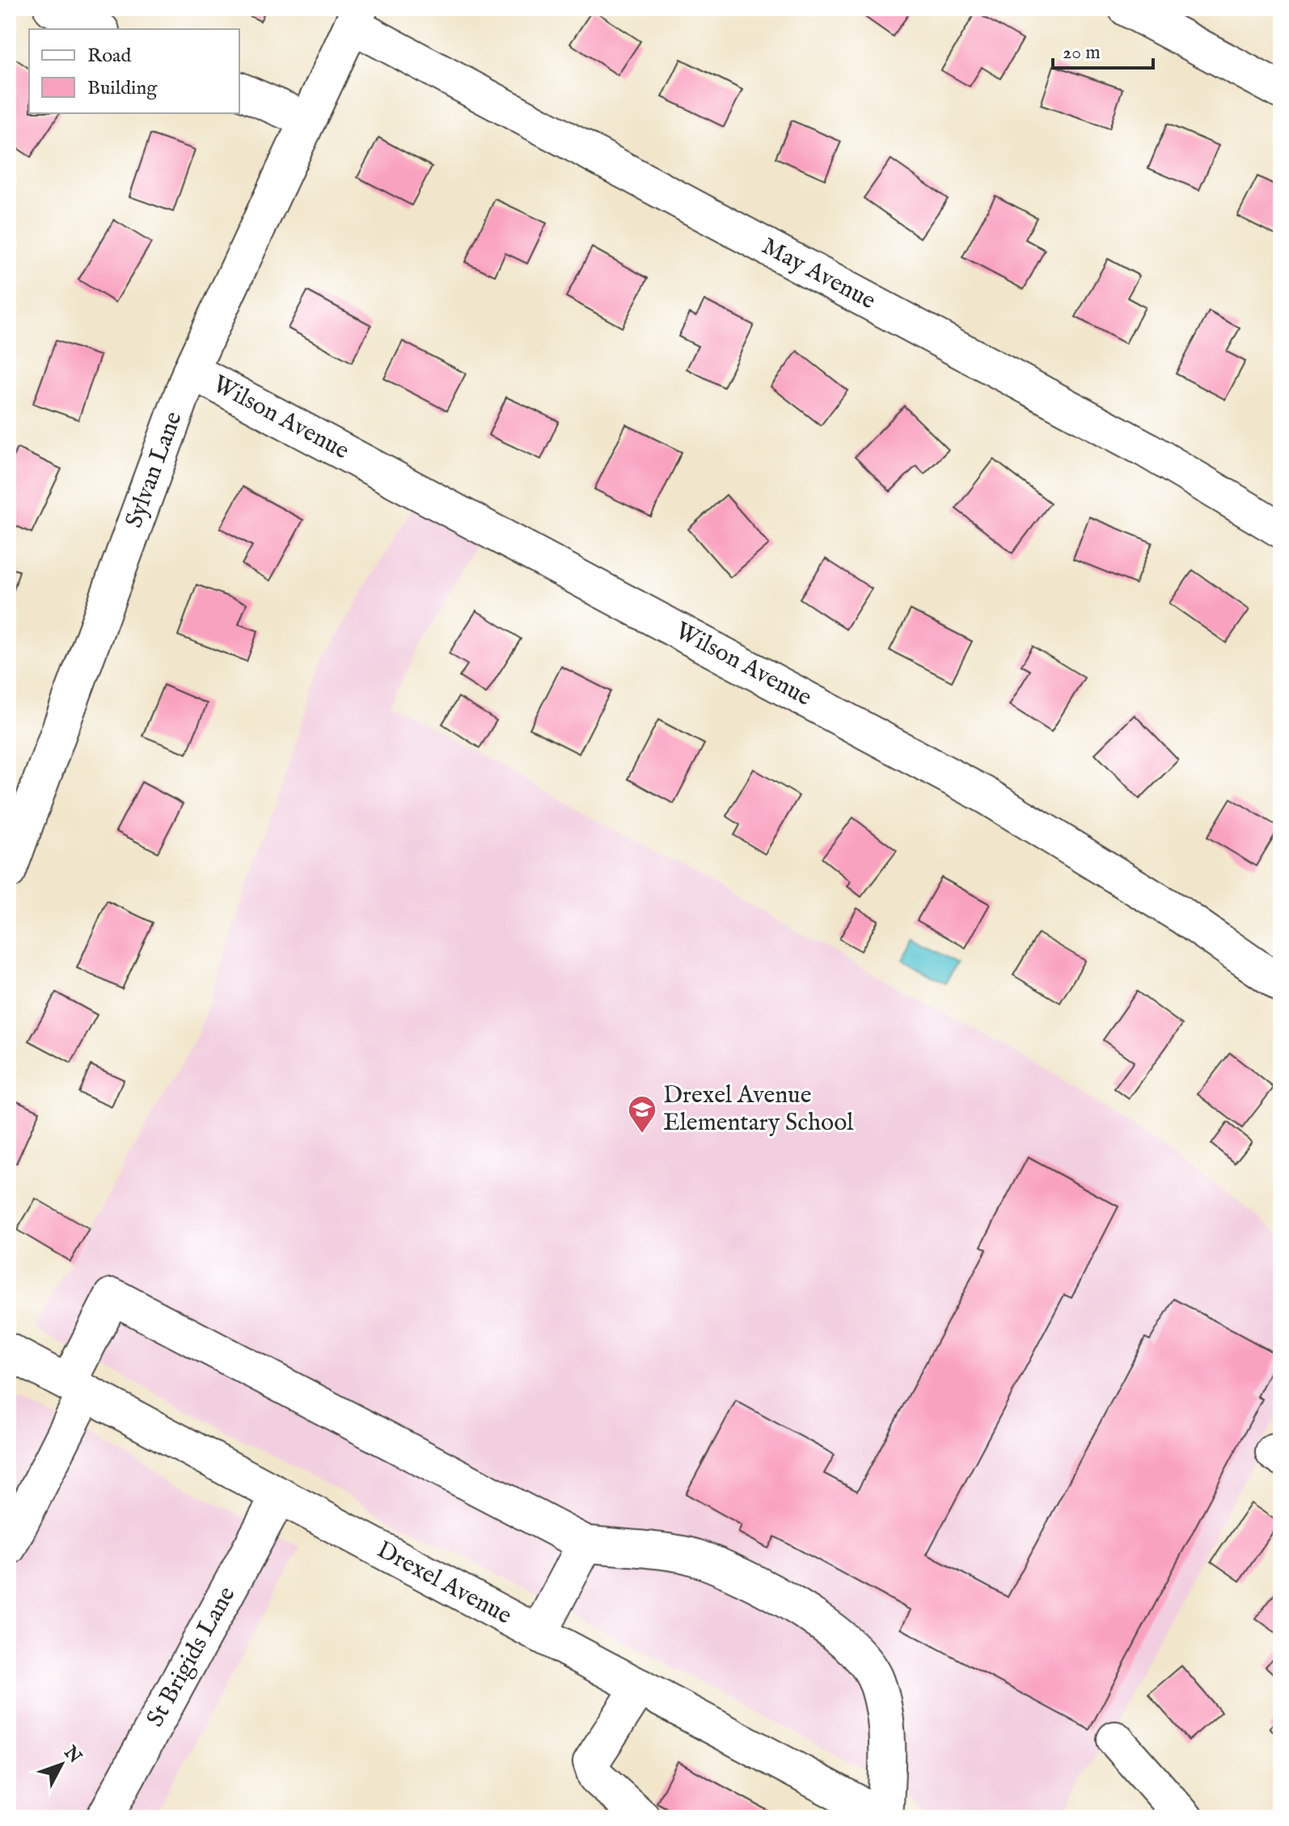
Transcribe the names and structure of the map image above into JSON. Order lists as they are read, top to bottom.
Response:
{
  "streets": {
    "street": [
      "May Avenue",
      "Wilson Avenue",
      "Sylvan Lane",
      "Drexel Avenue",
      "St Brigids Lane"
    ]
  },
  "crossings": [
    ["May Avenue", "Sylvan Lane"],
    ["Wilson Avenue", "Sylvan Lane"],
    ["Drexel Avenue", "St Brigids Lane"]
  ],
  "places": {
    "school or university": ["Drexel Avenue Elementary School"]
  },
  "legend": ["Road", "Building"],
  "scale_bar": "20 m",
  "north": "top right"
}
